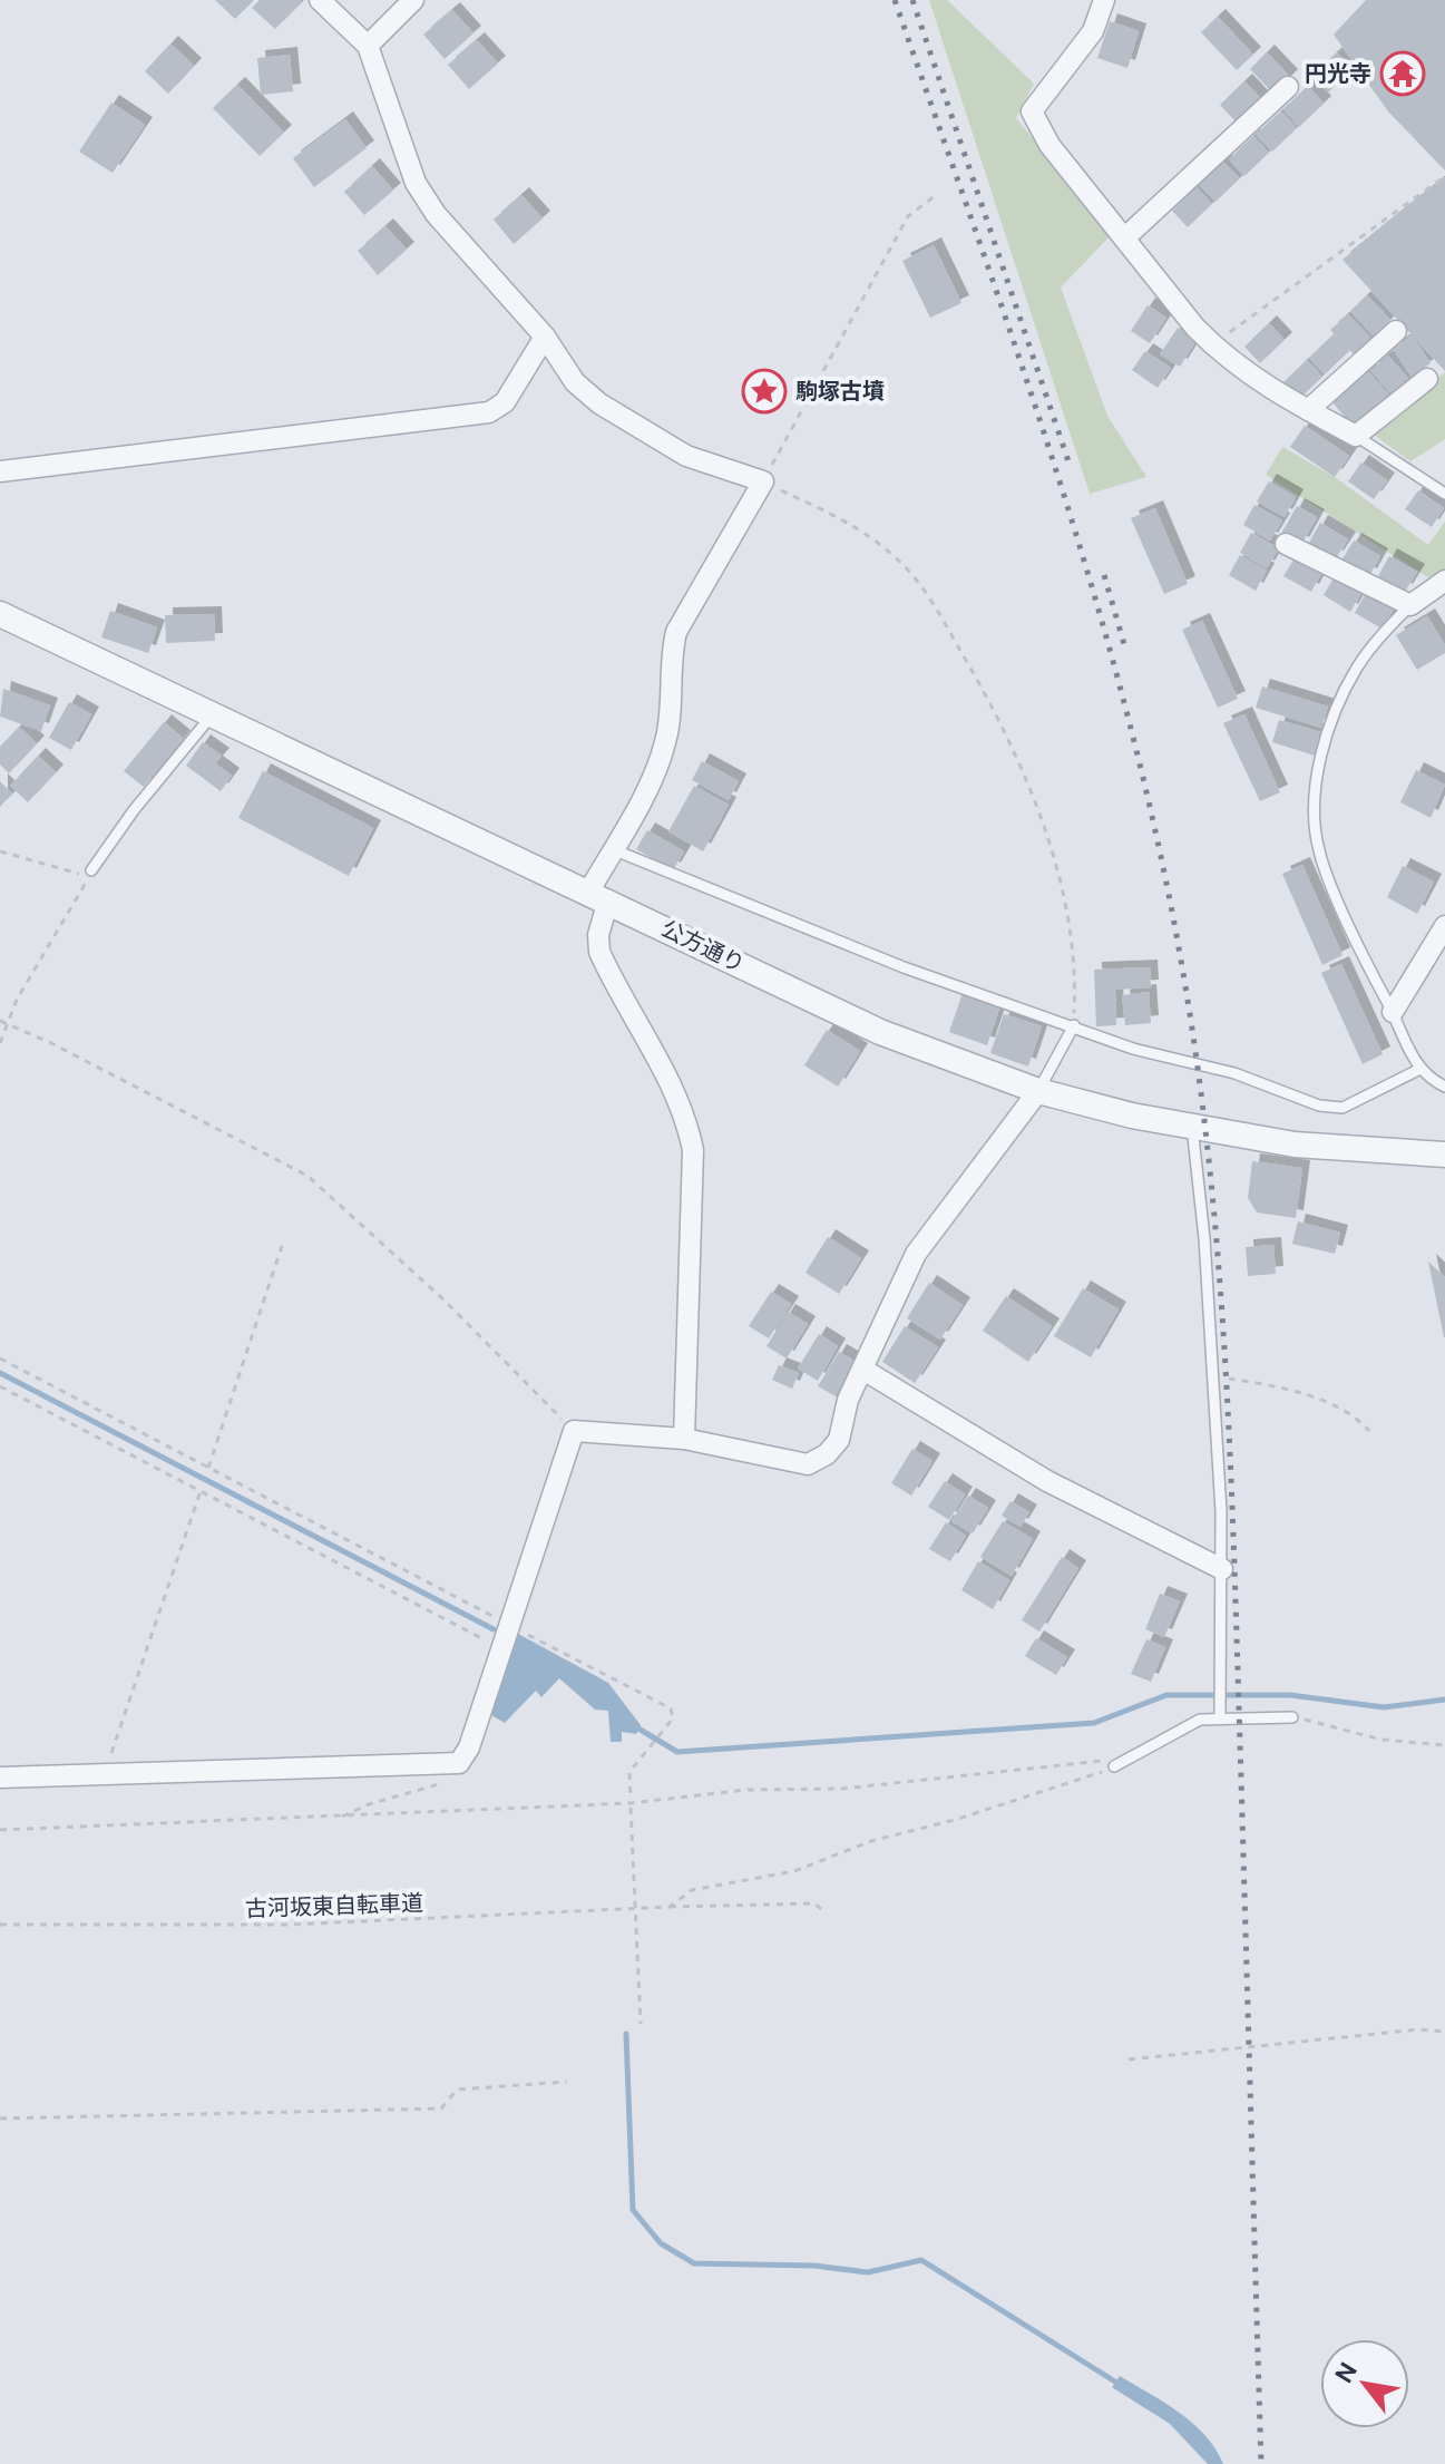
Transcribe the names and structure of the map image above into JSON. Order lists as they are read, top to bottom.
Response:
{
  "streets": {
    "street": ["公方通り"],
    "path": ["古河坂東自転車道"]
  },
  "places": {
    "temple": ["円光寺"],
    "place": ["駒塚古墳"]
  },
  "north": "top left"
}
